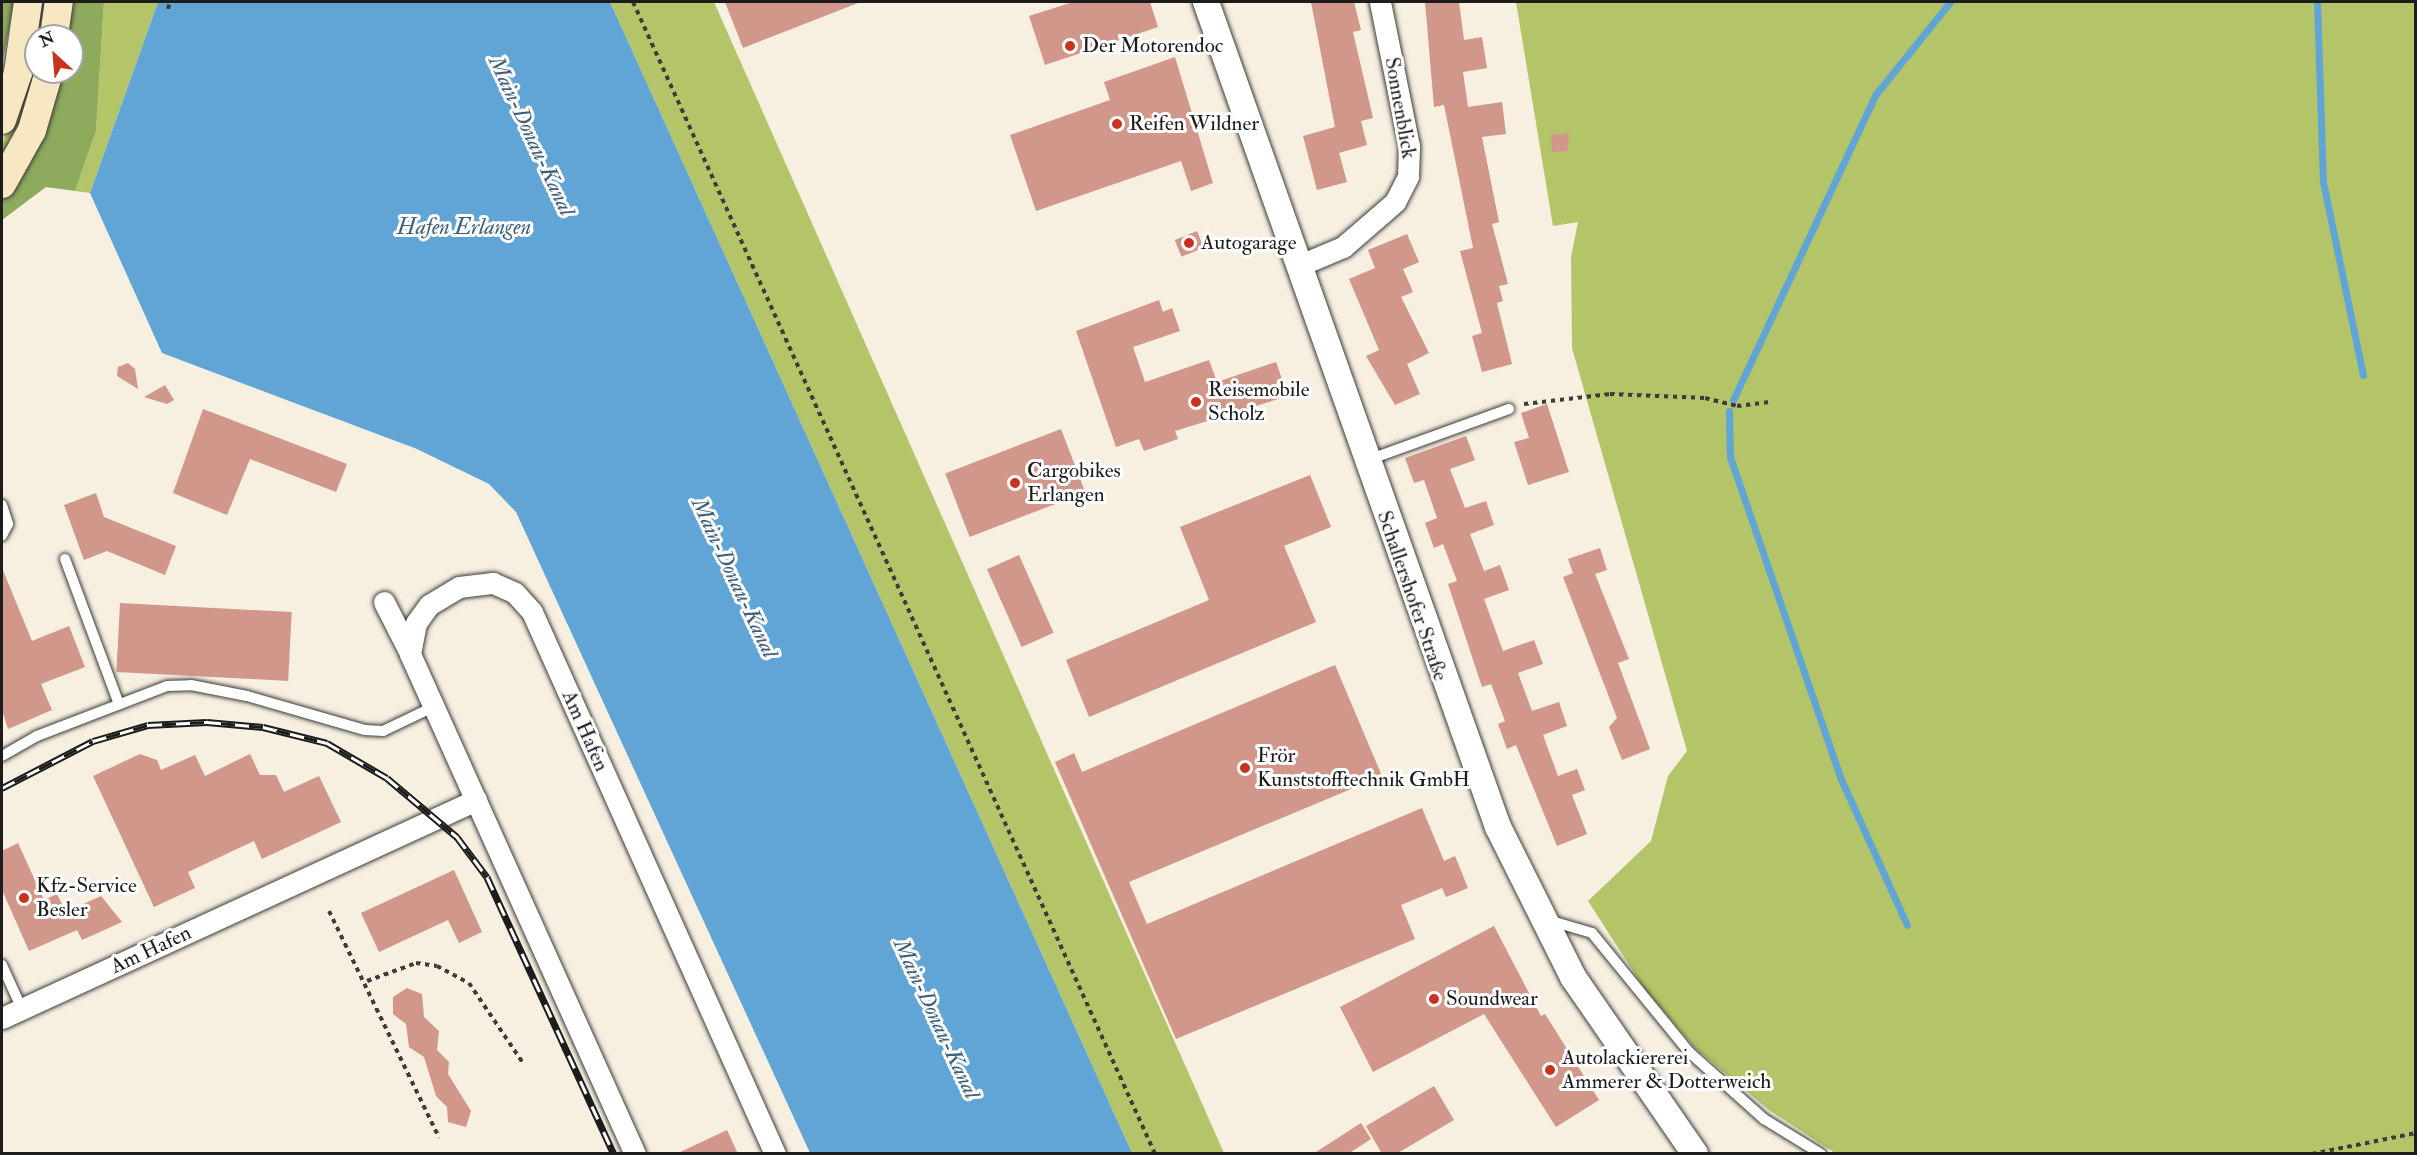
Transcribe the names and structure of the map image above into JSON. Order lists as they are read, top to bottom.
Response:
{
  "streets": {
    "street": ["Sonnenblick", "Schallershofer Straße", "Am Hafen"]
  },
  "crossings": [
    ["Sonnenblick", "Schallershofer Straße"]
  ],
  "water": ["Main-Donau-Kanal", "Hafen Erlangen"],
  "places": [
    "Der Motorendoc",
    "Reifen Wildner",
    "Autogarage",
    "Reisemobile Scholz",
    "Cargobikes Erlangen",
    "Frör Kunststofftechnik GmbH",
    "Kfz-Service Besler",
    "Soundwear",
    "Autolackiererei Ammerer & Dotterweich"
  ],
  "north": "top left"
}
